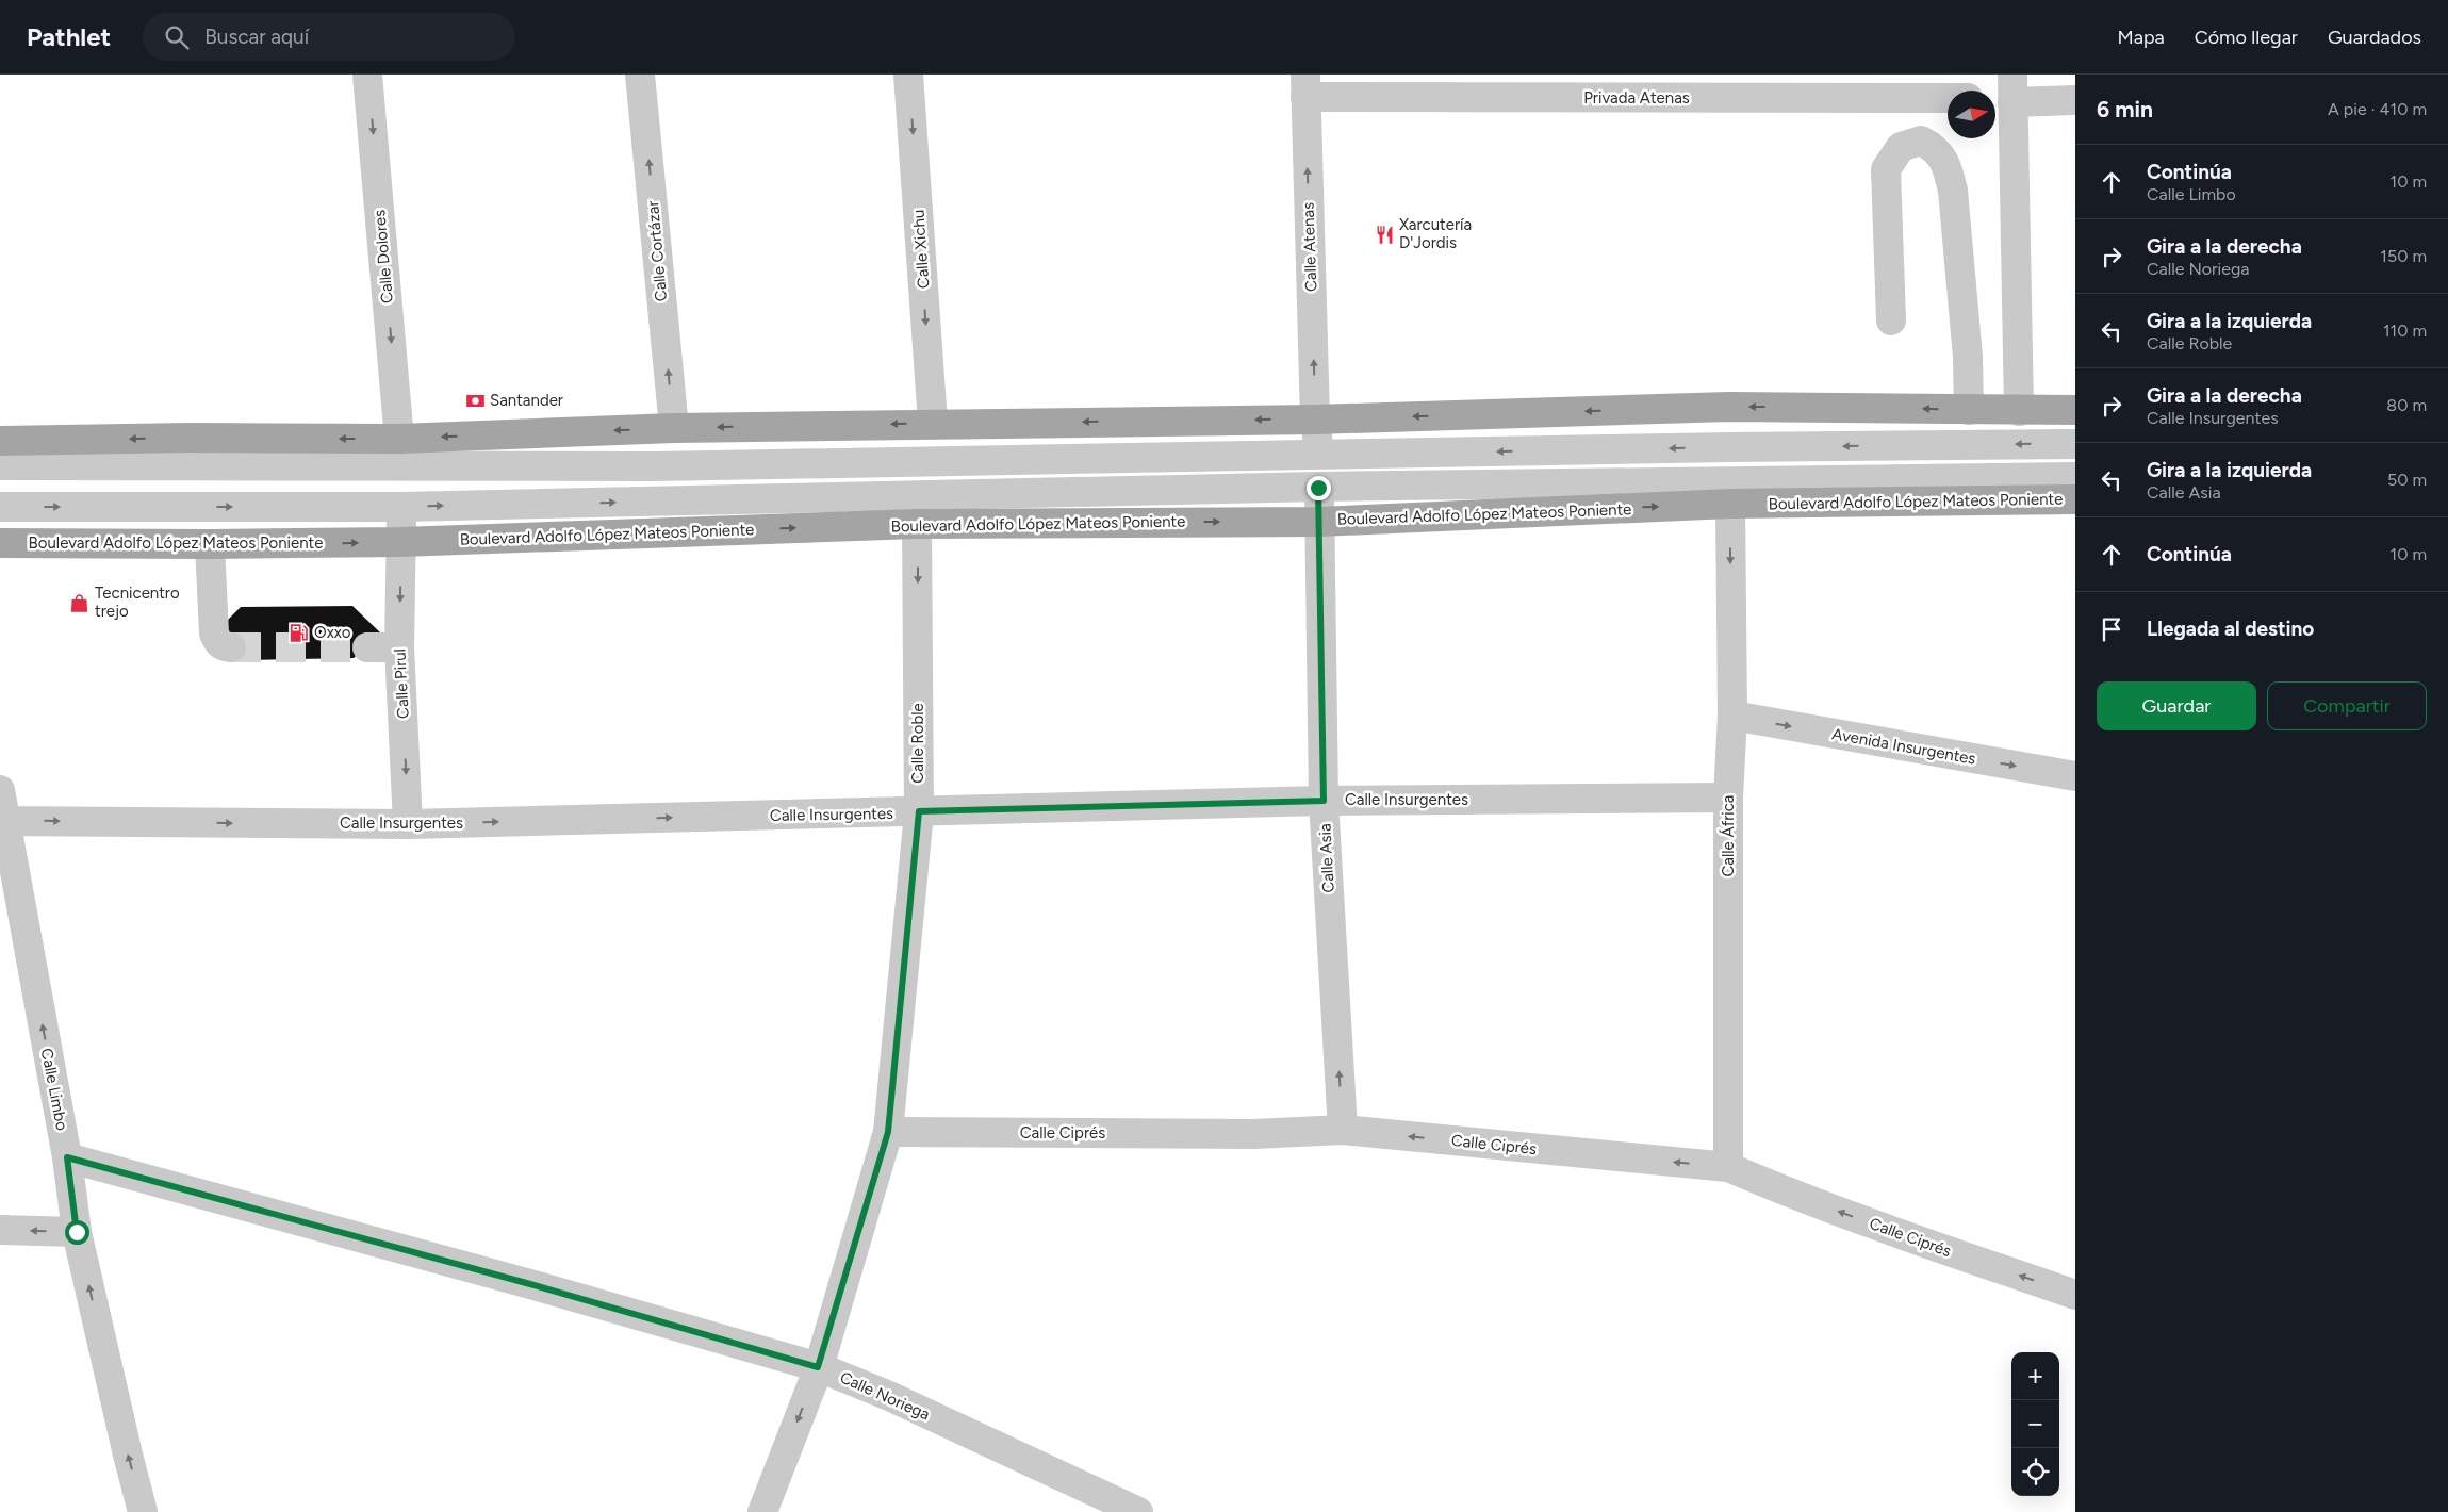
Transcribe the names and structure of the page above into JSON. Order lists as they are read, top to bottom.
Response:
{
  "streets": {
    "main road": ["Boulevard Adolfo López Mateos Poniente"],
    "street": [
      "Privada Atenas",
      "Calle Atenas",
      "Calle Xichu",
      "Calle Cortázar",
      "Calle Dolores",
      "Calle Pirul",
      "Calle Roble",
      "Avenida Insurgentes",
      "Calle Insurgentes",
      "Calle África",
      "Calle Asia",
      "Calle Limbo",
      "Calle Ciprés",
      "Calle Noriega"
    ]
  },
  "crossings": [
    ["Privada Atenas", "Calle Atenas"],
    ["Calle Atenas", "Calle Asia"],
    ["Calle Dolores", "Calle Pirul"],
    ["Boulevard Adolfo López Mateos Poniente", "Calle Pirul"],
    ["Boulevard Adolfo López Mateos Poniente", "Calle Roble"],
    ["Boulevard Adolfo López Mateos Poniente", "Calle África"],
    ["Boulevard Adolfo López Mateos Poniente", "Calle Asia"],
    ["Calle Pirul", "Calle Insurgentes"],
    ["Calle Roble", "Calle Insurgentes"],
    ["Calle Roble", "Calle Ciprés"],
    ["Calle Roble", "Calle Noriega"],
    ["Avenida Insurgentes", "Calle África"],
    ["Calle Insurgentes", "Calle África"],
    ["Calle Insurgentes", "Calle Asia"],
    ["Calle Insurgentes", "Calle Limbo"],
    ["Calle África", "Calle Ciprés"],
    ["Calle Asia", "Calle Ciprés"],
    ["Calle Limbo", "Calle Noriega"]
  ],
  "one_way": [
    "Calle Atenas",
    "Calle Xichu",
    "Calle Cortázar",
    "Calle Dolores",
    "Calle Roble",
    "Calle Insurgentes",
    "Calle Asia",
    "Calle Limbo",
    "Calle Ciprés"
  ],
  "places": {
    "restaurant": ["Xarcutería D'Jordis"],
    "bank": ["Santander"],
    "shop": ["Tecnicentro trejo"],
    "fuel station": ["Oxxo"]
  },
  "north": "right",
  "page": {
    "header": "Pathlet",
    "search": "Buscar aquí",
    "nav": ["Mapa", "Cómo llegar", "Guardados"],
    "heading": ["6 min", "A pie · 410 m"],
    "list": [
      ["Continúa", "Calle Limbo", "10 m"],
      ["Gira a la derecha", "Calle Noriega", "150 m"],
      ["Gira a la izquierda", "Calle Roble", "110 m"],
      ["Gira a la derecha", "Calle Insurgentes", "80 m"],
      ["Gira a la izquierda", "Calle Asia", "50 m"],
      ["Continúa", "10 m"],
      "Llegada al destino"
    ],
    "buttons": ["Guardar", "Compartir"],
    "map_buttons": ["+", "−"]
  }
}
